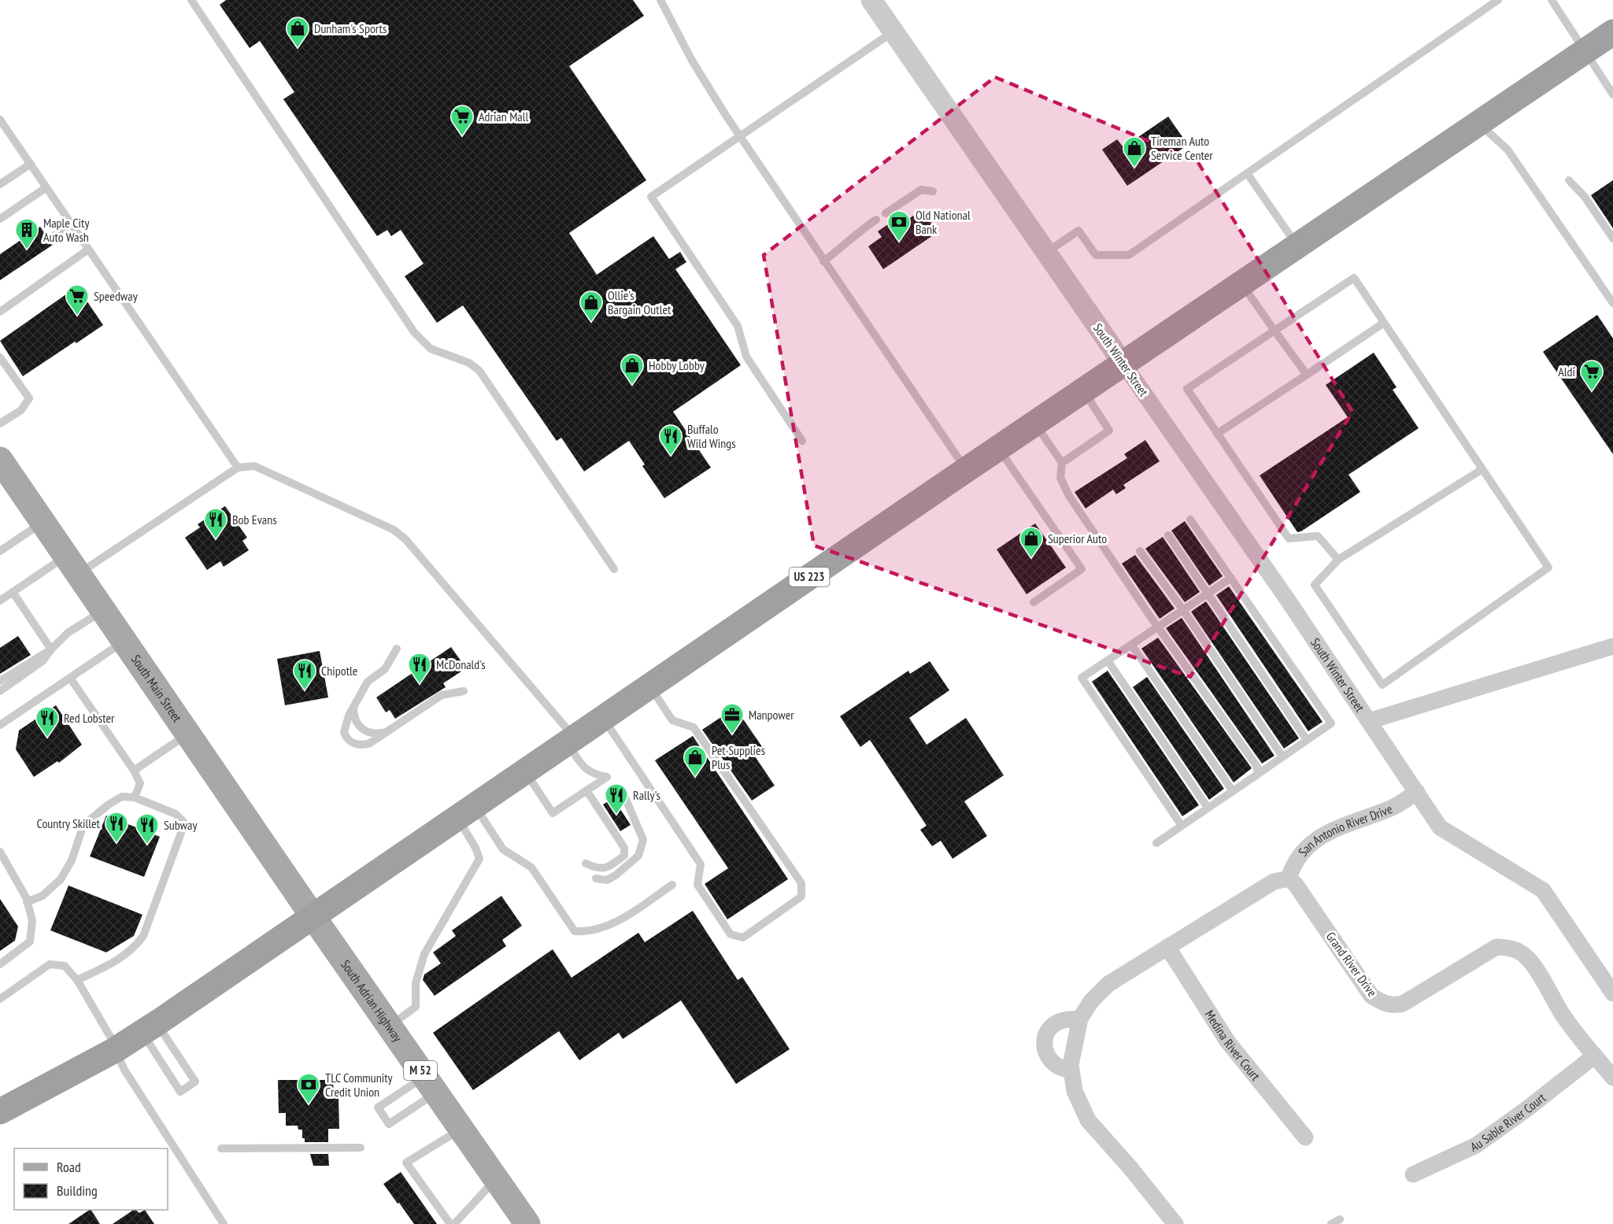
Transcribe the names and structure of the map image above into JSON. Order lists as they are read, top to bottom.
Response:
{
  "streets": {
    "highway": ["US 223"],
    "main road": ["South Main Street", "South Adrian Highway", "M 52"],
    "street": [
      "South Winter Street",
      "San Antonio River Drive",
      "Grand River Drive",
      "Medina River Court",
      "Au Sable River Court"
    ]
  },
  "crossings": [
    ["South Winter Street", "US 223"],
    ["South Winter Street", "San Antonio River Drive"],
    ["US 223", "South Main Street"],
    ["US 223", "South Adrian Highway"],
    ["South Main Street", "South Adrian Highway"],
    ["San Antonio River Drive", "Grand River Drive"],
    ["Grand River Drive", "Au Sable River Court"]
  ],
  "places": {
    "shop": [
      "Dunham's Sports",
      "Tireman Auto Service Center",
      "Ollie's Bargain Outlet",
      "Hobby Lobby",
      "Superior Auto",
      "Pet Supplies Plus"
    ],
    "supermarket": ["Adrian Mall", "Speedway", "Aldi"],
    "bank": ["Old National Bank", "TLC Community Credit Union"],
    "building": ["Maple City Auto Wash"],
    "restaurant": [
      "Buffalo Wild Wings",
      "Bob Evans",
      "McDonald's",
      "Chipotle",
      "Red Lobster",
      "Rally's",
      "Country Skillet",
      "Subway"
    ],
    "office": ["Manpower"]
  },
  "legend": ["Road", "Building"]
}
